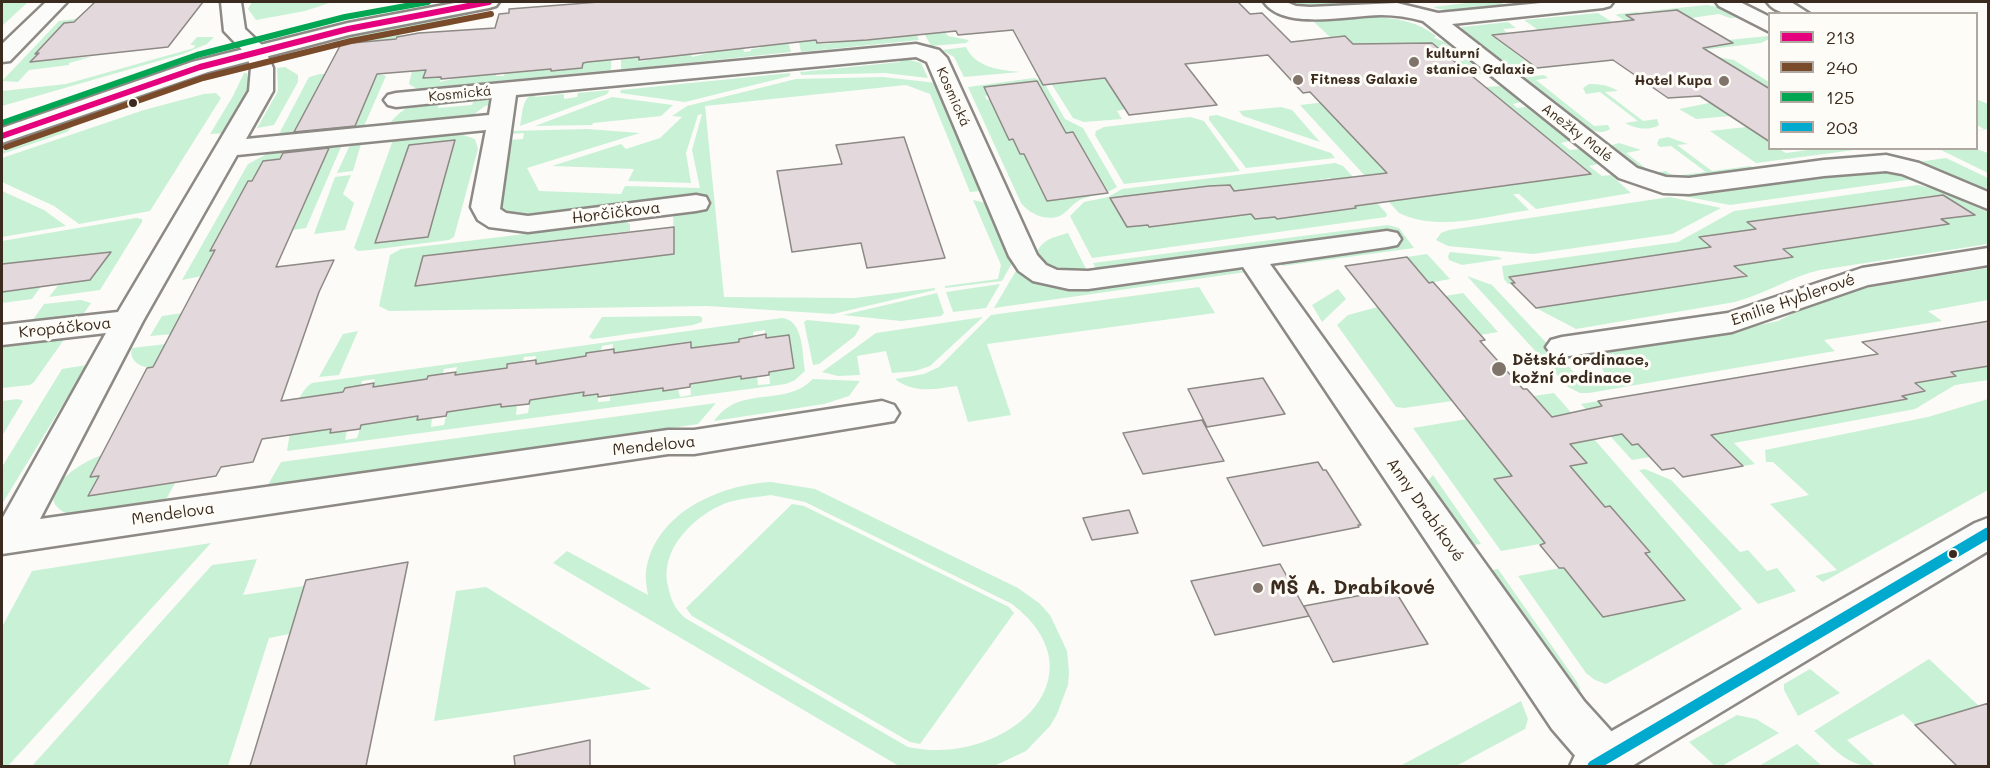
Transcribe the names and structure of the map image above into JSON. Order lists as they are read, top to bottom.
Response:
{
  "streets": {
    "street": [
      "Kosmická",
      "Anežky Malé",
      "Horčičkova",
      "Emilie Hyblerové",
      "Kropáčkova",
      "Mendelova",
      "Anny Drabíkové"
    ]
  },
  "crossings": [
    ["Kosmická", "Horčičkova"],
    ["Kosmická", "Anny Drabíkové"],
    ["Kropáčkova", "Mendelova"]
  ],
  "places": [
    "kulturní stanice Galaxie",
    "Fitness Galaxie",
    "Hotel Kupa",
    "Dětská ordinace, kožní ordinace",
    "MŠ A. Drabíkové"
  ],
  "lines": [
    "transit line 213",
    "transit line 125",
    "transit line 240",
    "transit line 203"
  ],
  "legend": [
    "213",
    "240",
    "125",
    "203"
  ]
}
